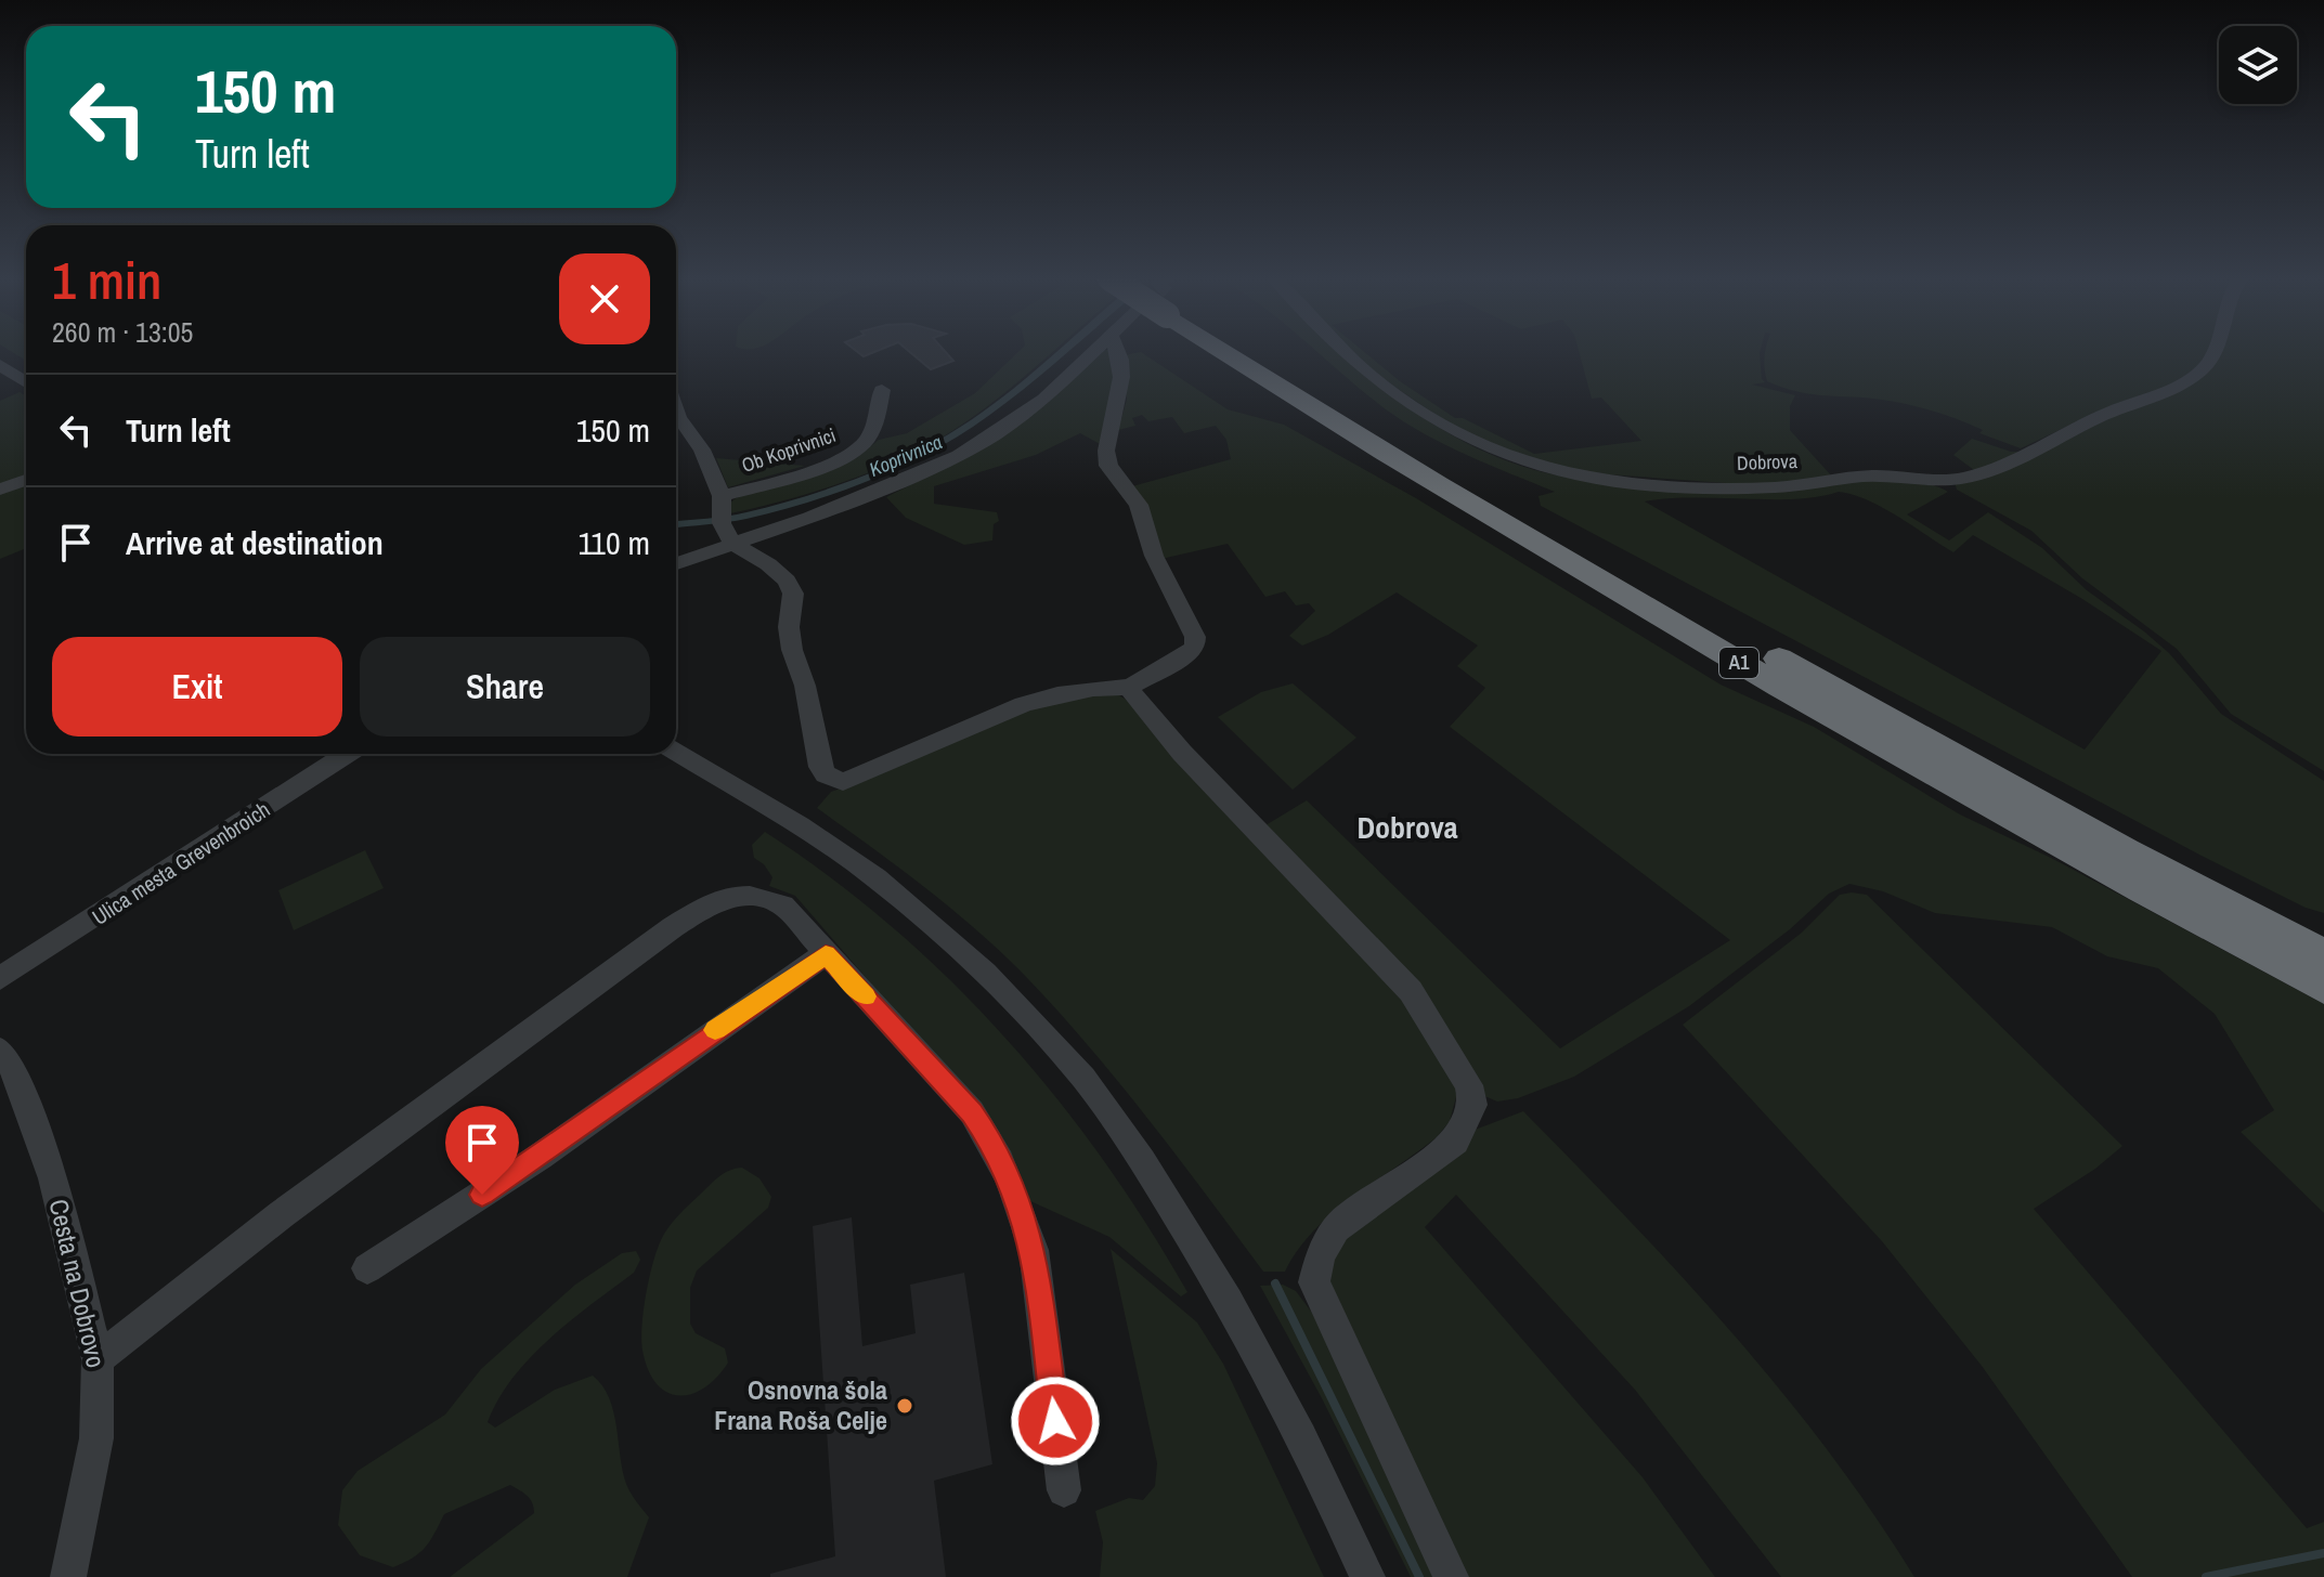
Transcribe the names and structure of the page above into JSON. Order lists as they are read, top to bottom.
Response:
{
  "streets": {
    "highway": ["A1"],
    "street": [
      "Ob Koprivnici",
      "Dobrova",
      "Ulica mesta Grevenbroich",
      "Cesta na Dobrovo"
    ]
  },
  "districts": ["Dobrova"],
  "water": ["Koprivnica"],
  "places": ["Osnovna šola Frana Roša Celje"],
  "page": {
    "turn": ["150 m", "Turn left"],
    "heading": ["1 min", "260 m · 13:05"],
    "list": [
      {
        "name": "Turn left",
        "value": "150 m"
      },
      {
        "name": "Arrive at destination",
        "value": "110 m"
      }
    ],
    "buttons": ["Exit", "Share"]
  }
}
